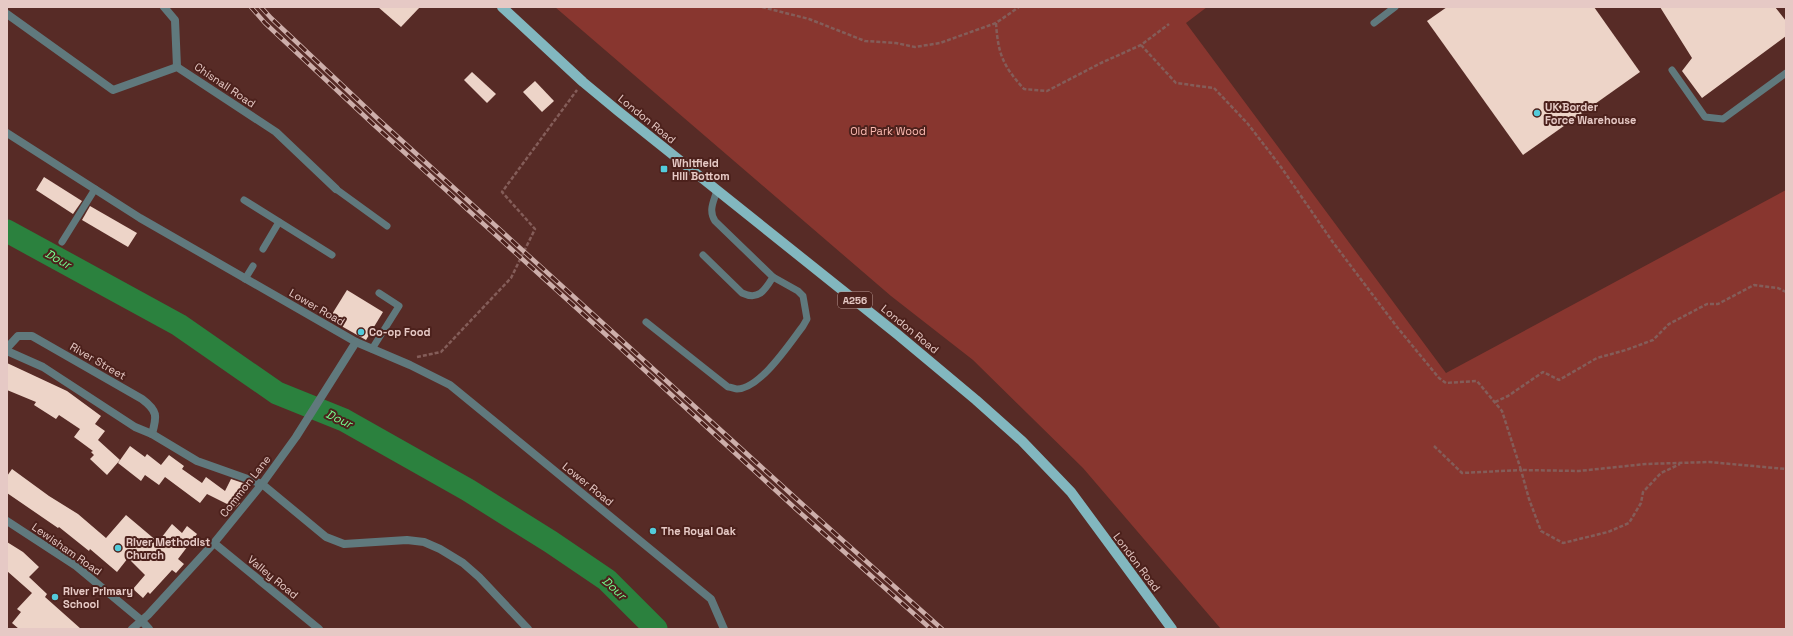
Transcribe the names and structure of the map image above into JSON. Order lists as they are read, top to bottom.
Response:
{
  "streets": {
    "main road": ["London Road", "A256"],
    "street": [
      "Chisnall Road",
      "Lower Road",
      "River Street",
      "Common Lane",
      "Lewisham Road",
      "Valley Road"
    ]
  },
  "crossings": [
    ["Lower Road", "Common Lane"],
    ["River Street", "Common Lane"],
    ["Common Lane", "Lewisham Road"],
    ["Common Lane", "Valley Road"]
  ],
  "water": ["Dour"],
  "parks": ["Old Park Wood"],
  "places": {
    "other": [
      "UK Border Force Warehouse",
      "Co-op Food",
      "The Royal Oak",
      "River Methodist Church",
      "River Primary School"
    ],
    "transit": ["Whitfield Hill Bottom"]
  }
}
